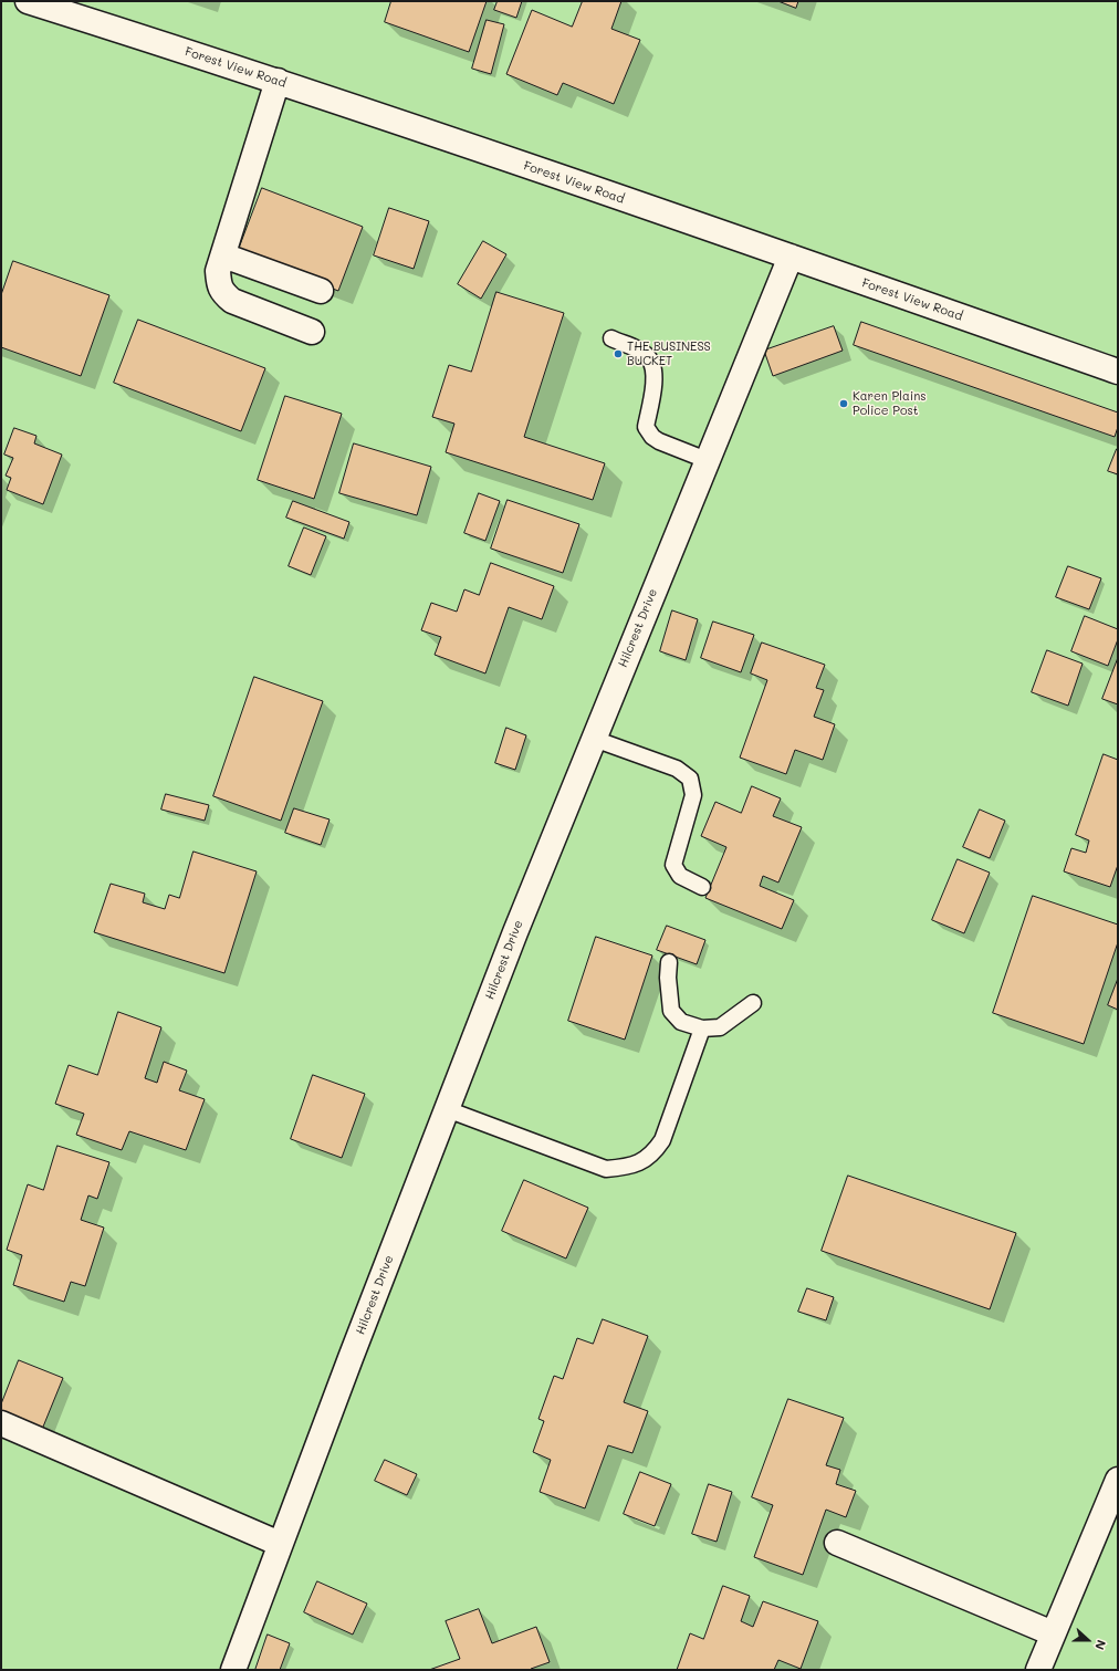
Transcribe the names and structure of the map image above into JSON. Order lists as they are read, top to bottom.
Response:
{
  "streets": {
    "street": ["Forest View Road", "Hilcrest Drive"]
  },
  "crossings": [
    ["Forest View Road", "Hilcrest Drive"]
  ],
  "places": ["THE BUSINESS BUCKET", "Karen Plains Police Post"],
  "north": "right"
}
